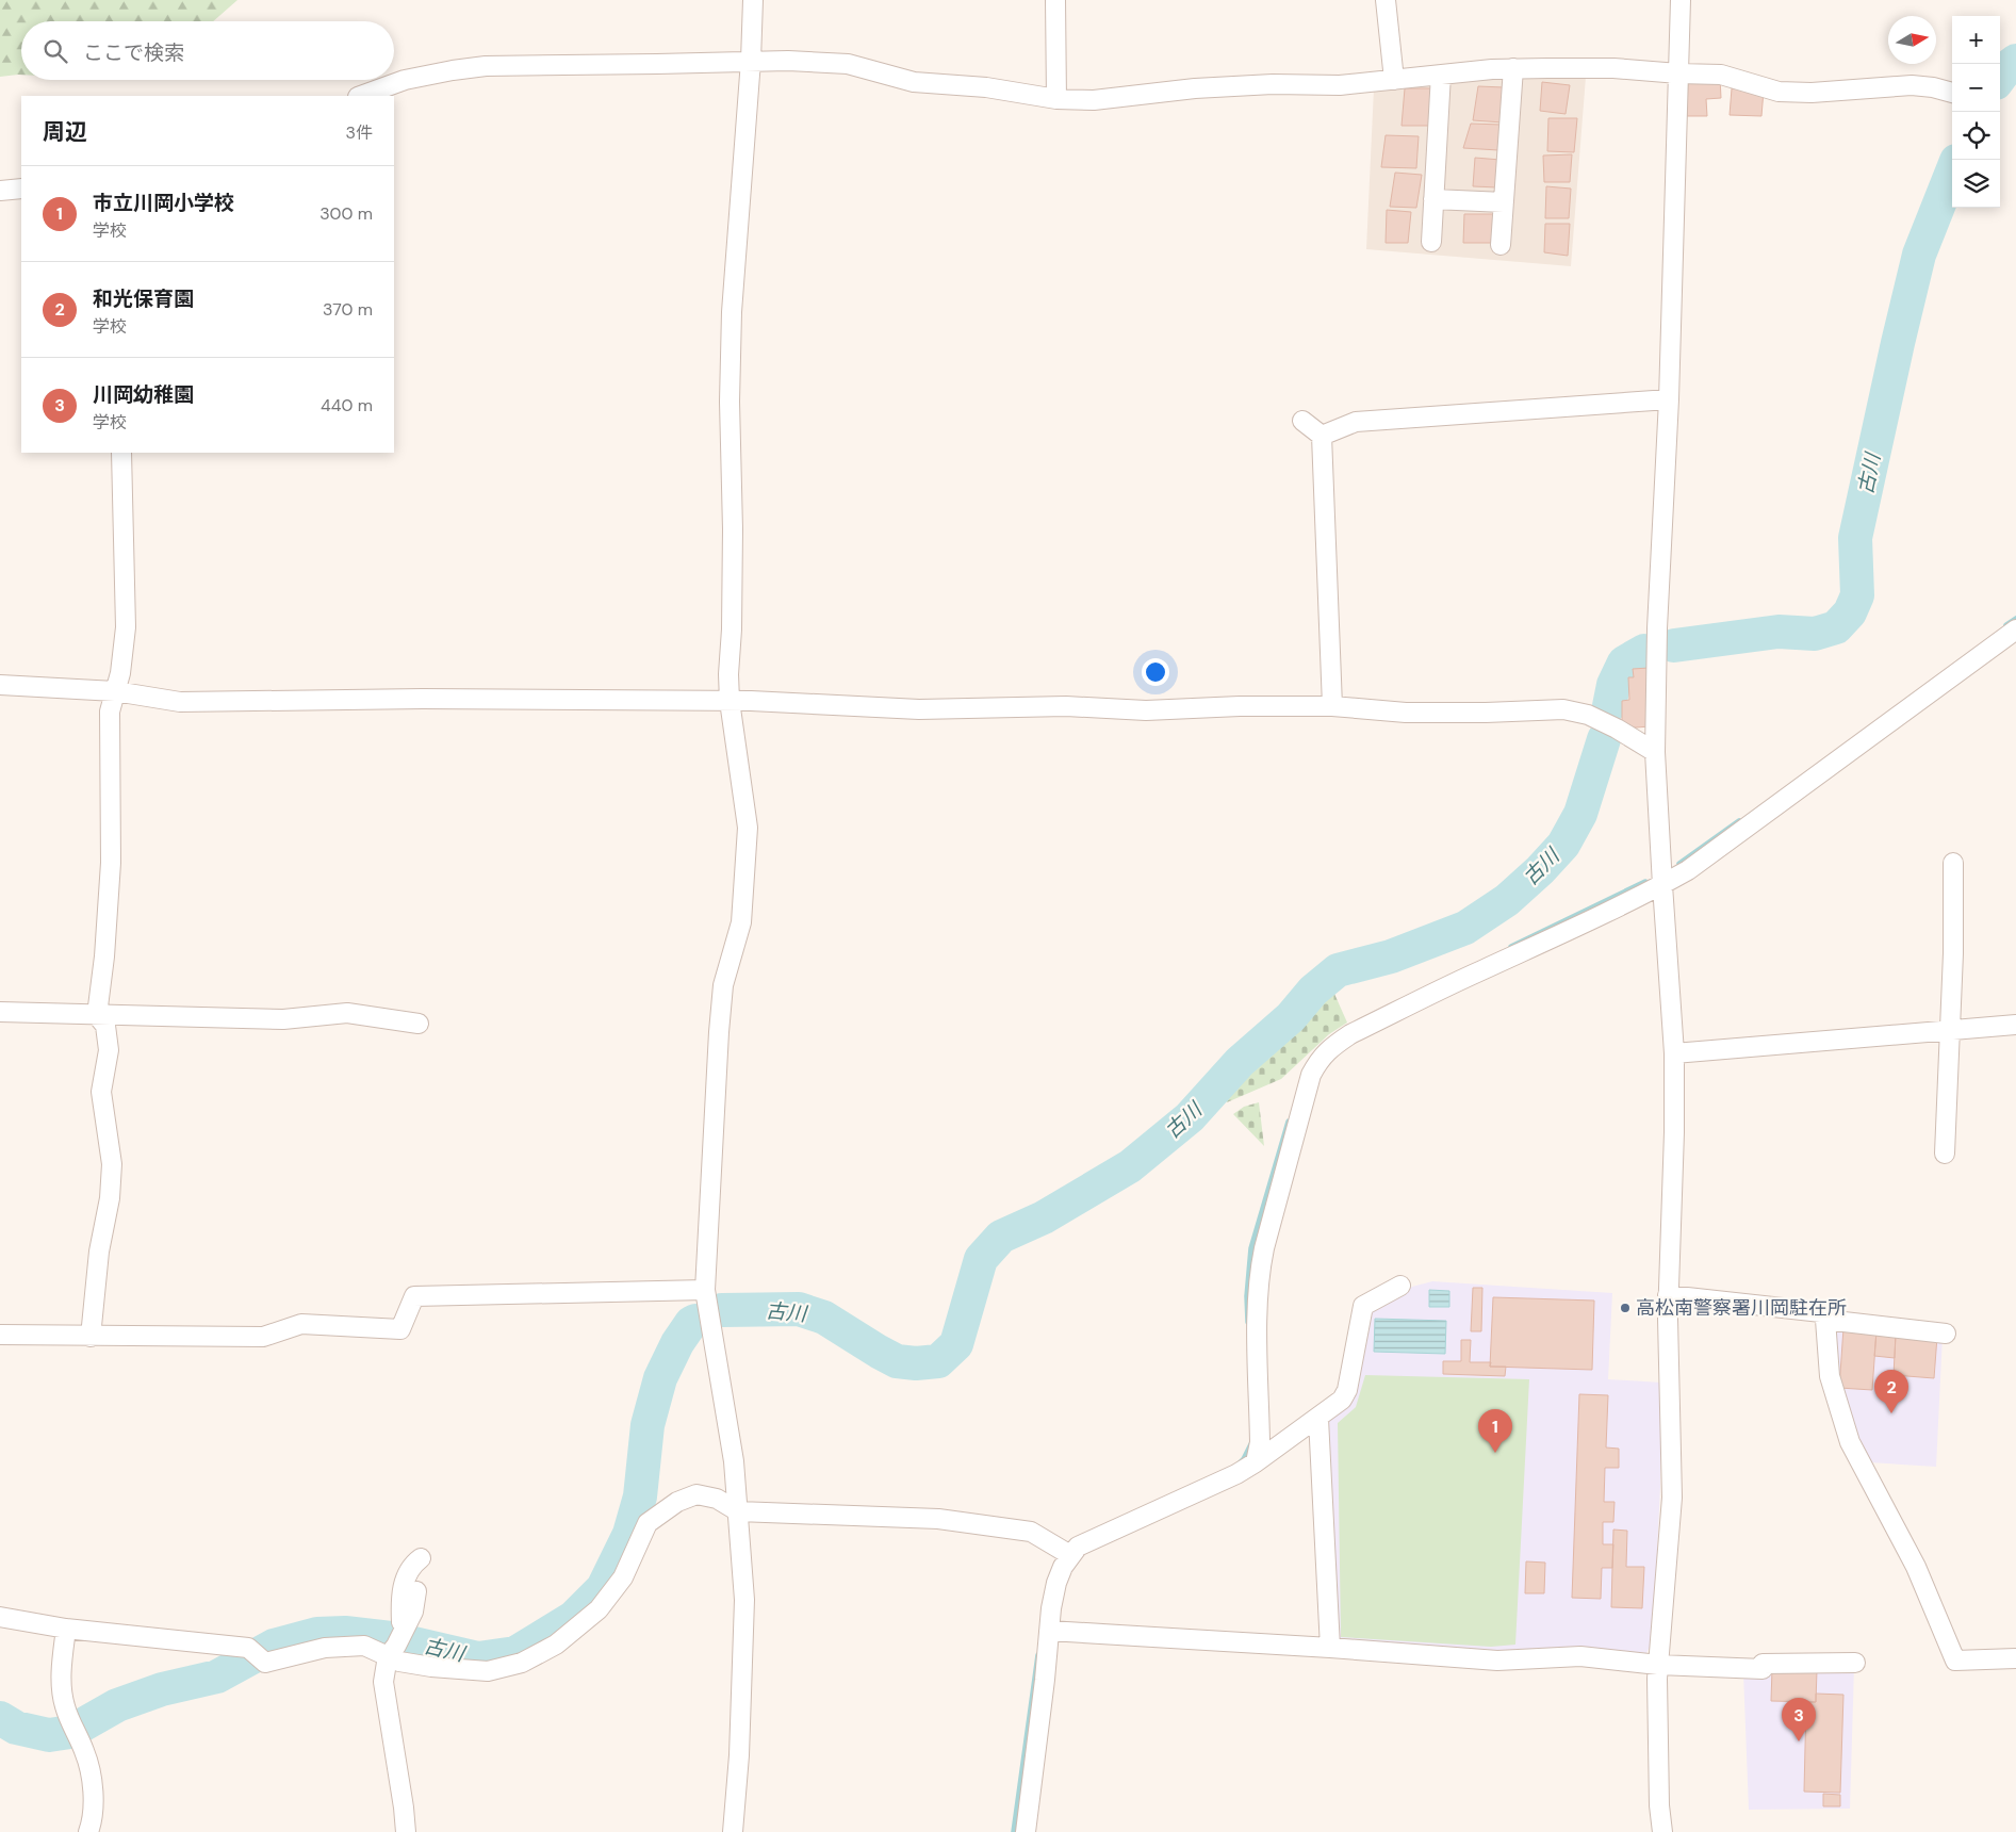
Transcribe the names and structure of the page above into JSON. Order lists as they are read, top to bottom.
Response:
{
  "water": ["古川"],
  "places": ["高松南警察署川岡駐在所"],
  "north": "right",
  "page": {
    "map_buttons": ["+", "−"],
    "search": "ここで検索",
    "heading": ["周辺", "3件"],
    "list": [
      {
        "mark": "1",
        "name": "市立川岡小学校",
        "note": "学校",
        "value": "300 m"
      },
      {
        "mark": "2",
        "name": "和光保育園",
        "note": "学校",
        "value": "370 m"
      },
      {
        "mark": "3",
        "name": "川岡幼稚園",
        "note": "学校",
        "value": "440 m"
      }
    ],
    "pins": ["2", "1", "3"]
  }
}
